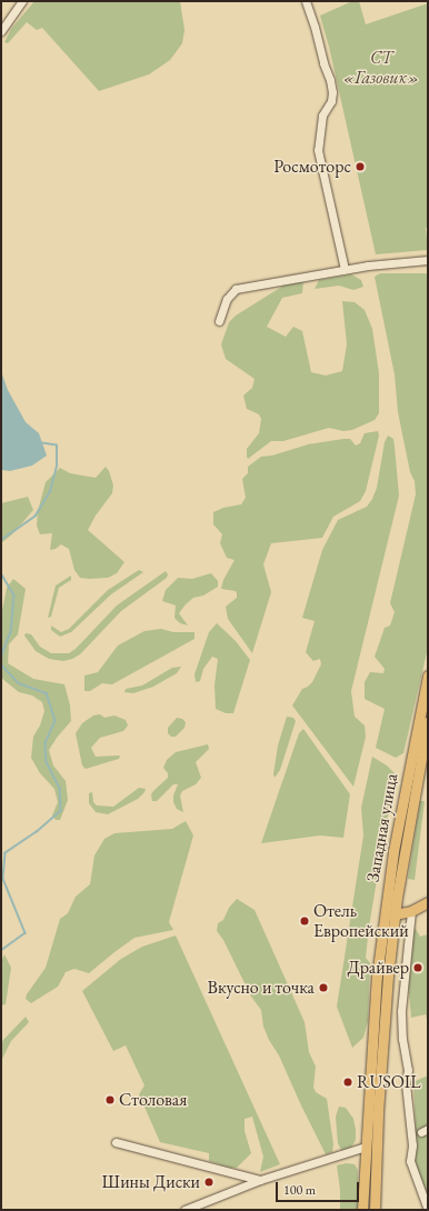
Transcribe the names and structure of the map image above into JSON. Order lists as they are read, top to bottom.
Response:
{
  "streets": {
    "main road": ["Западная улица"]
  },
  "parks": ["СТ «Газовик»"],
  "places": [
    "Росмоторс",
    "Отель Европейский",
    "Драйвер",
    "Вкусно и точка",
    "RUSOIL",
    "Столовая",
    "Шины Диски"
  ],
  "scale_bar": "100 m"
}
